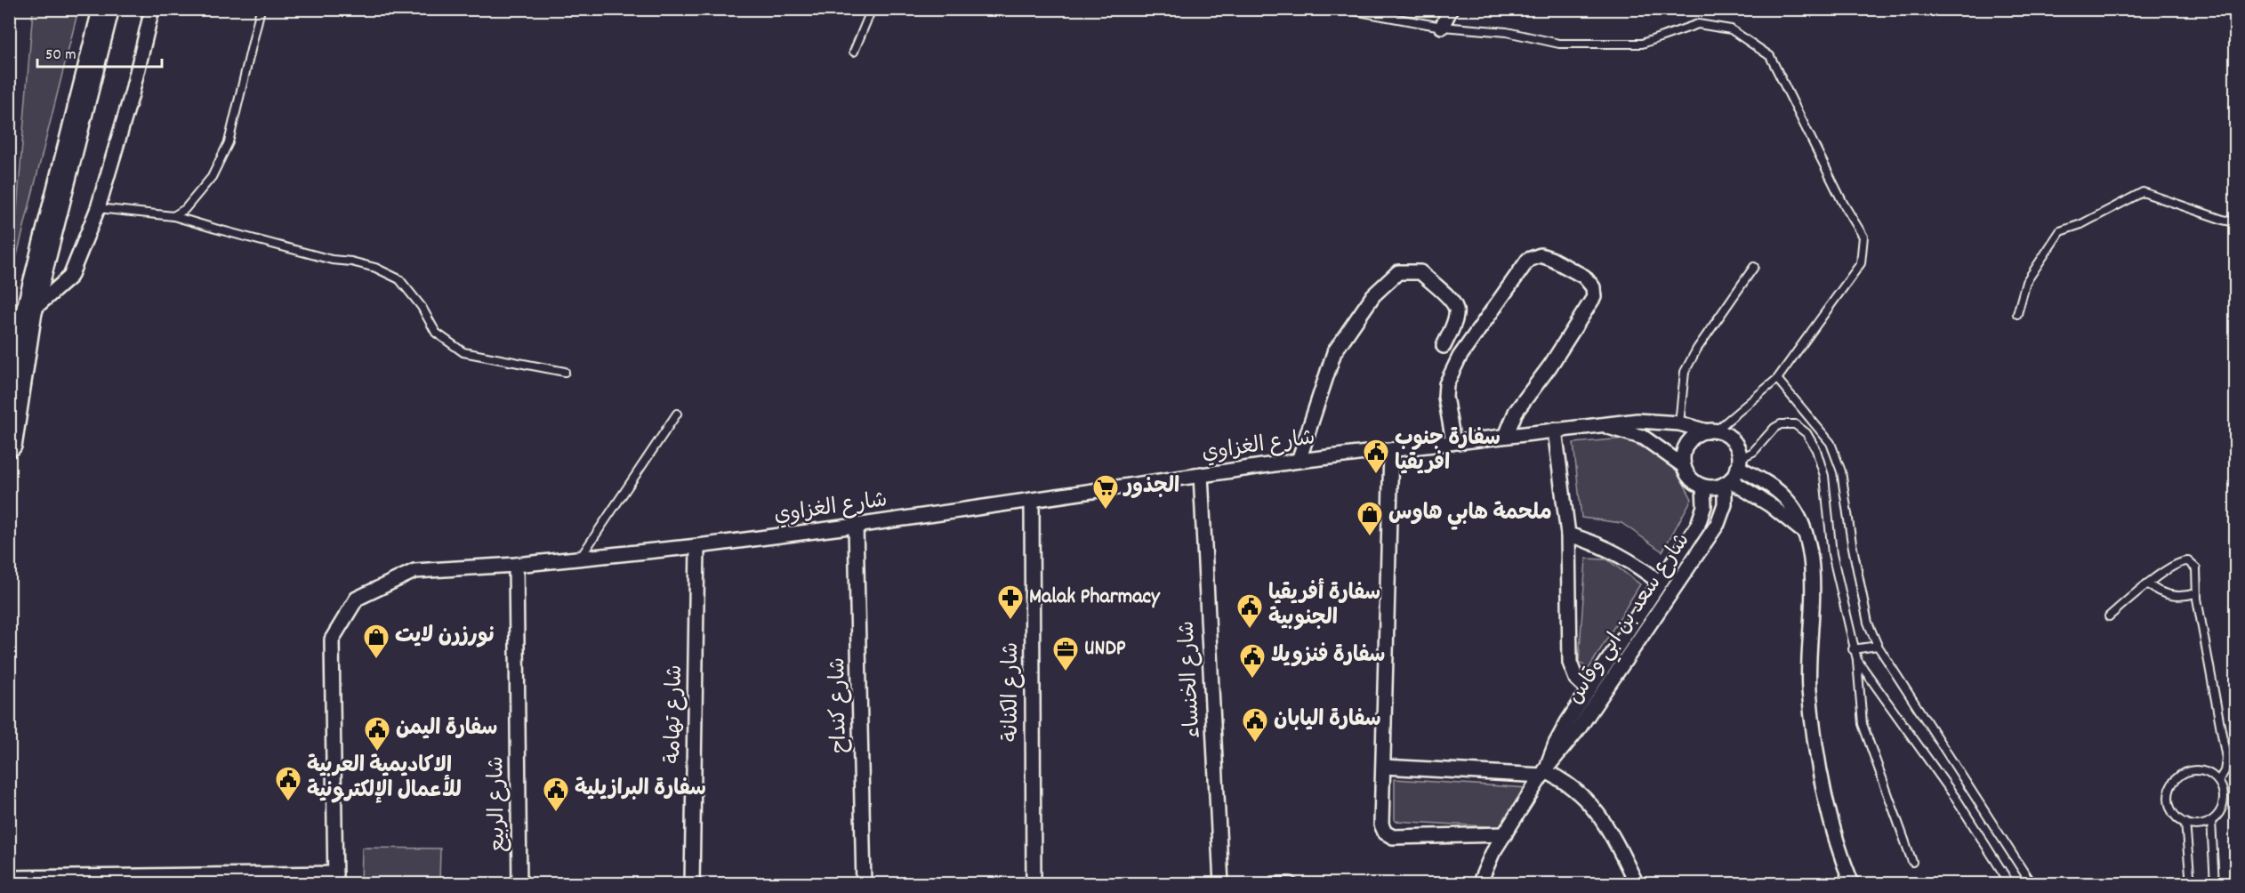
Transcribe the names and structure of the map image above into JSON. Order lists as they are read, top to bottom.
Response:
{
  "streets": {
    "street": [
      "شارع الغزاوي",
      "شارع سعد بن ابي وقاس",
      "شارع الخنساء",
      "شارع الكنانة",
      "شارع كنداح",
      "شارع تهامة",
      "شارع الربيع"
    ]
  },
  "crossings": [
    ["شارع الغزاوي", "شارع سعد بن ابي وقاس"],
    ["شارع الغزاوي", "شارع الخنساء"],
    ["شارع الغزاوي", "شارع الكنانة"],
    ["شارع الغزاوي", "شارع كنداح"],
    ["شارع الغزاوي", "شارع تهامة"],
    ["شارع الغزاوي", "شارع الربيع"]
  ],
  "places": {
    "public building": [
      "سفارة جنوب افريقيا",
      "سفارة أفريقيا الجنوبية",
      "سفارة فنزويلا",
      "سفارة اليابان",
      "سفارة اليمن",
      "الاكاديمية العربية للأعمال الإلكترونية",
      "سفارة البرازيلية"
    ],
    "supermarket": ["الجذور"],
    "shop": ["ملحمة هابي هاوس", "نورزرن لايت"],
    "pharmacy": ["Malak Pharmacy"],
    "office": ["UNDP"]
  },
  "scale_bar": "50 m"
}
